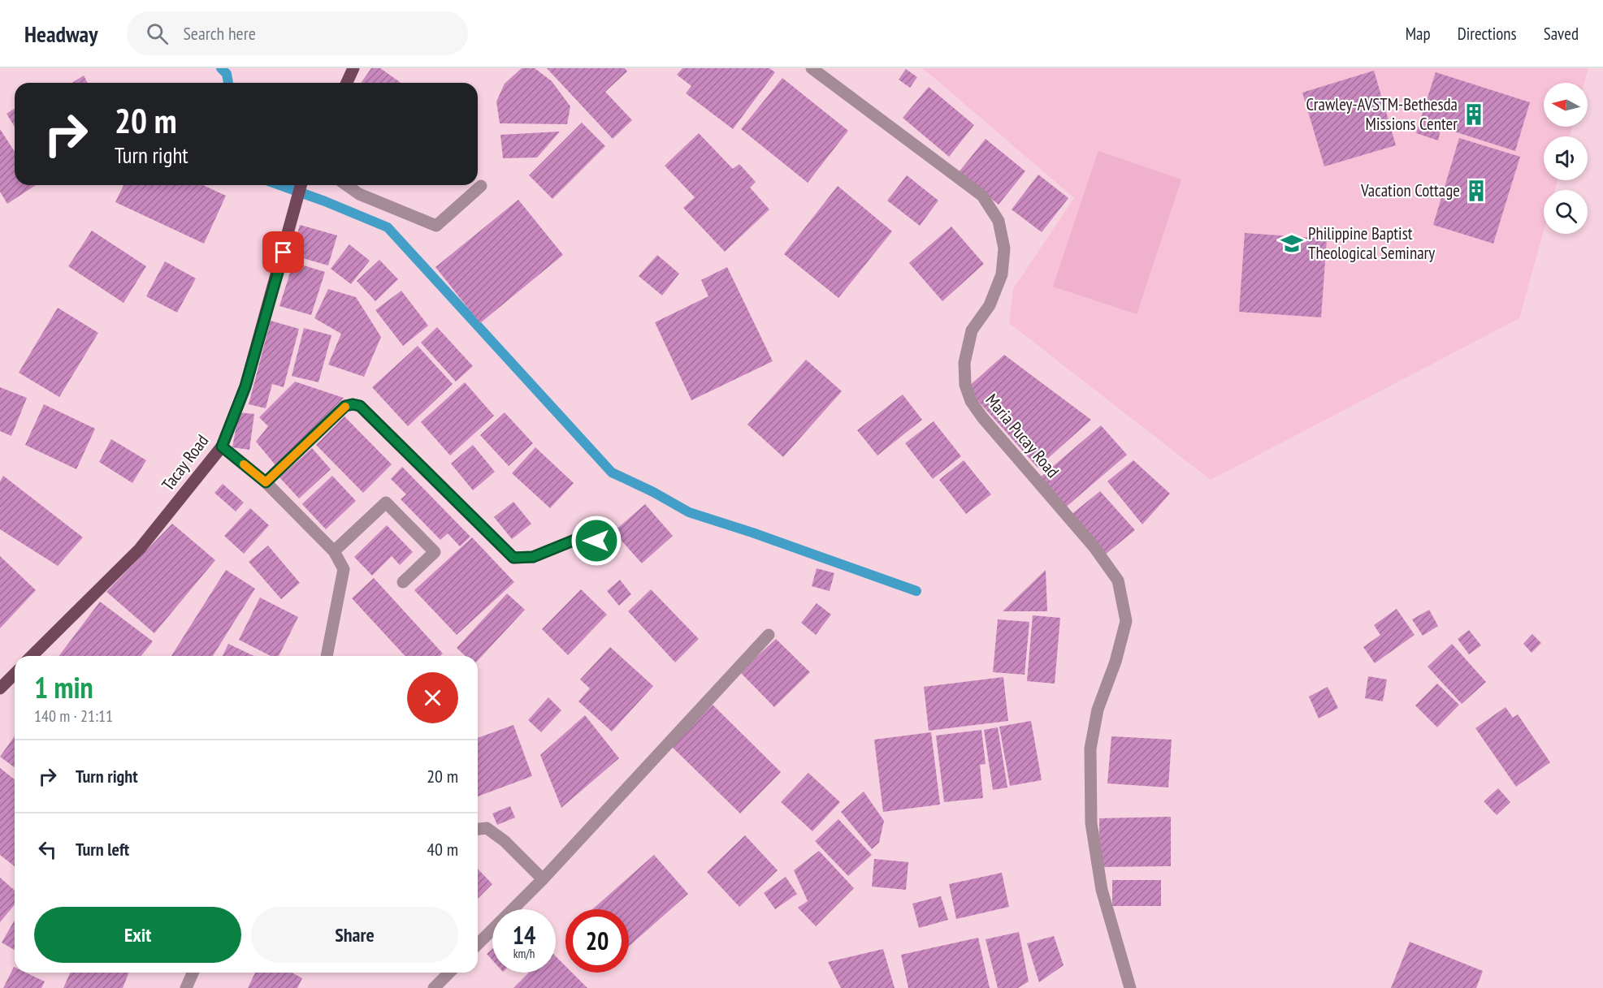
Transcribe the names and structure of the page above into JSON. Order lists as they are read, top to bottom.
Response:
{
  "streets": {
    "main road": ["Tacay Road"],
    "street": ["Maria Pucay Road"]
  },
  "places": {
    "building": ["Crawley-AVSTM-Bethesda Missions Center", "Vacation Cottage"],
    "school or university": ["Philippine Baptist Theological Seminary"]
  },
  "north": "left",
  "page": {
    "header": "Headway",
    "search": "Search here",
    "nav": ["Map", "Directions", "Saved"],
    "turn": ["20 m", "Turn right"],
    "heading": ["1 min", "140 m · 21:11"],
    "list": [
      {
        "name": "Turn right",
        "value": "20 m"
      },
      {
        "name": "Turn left",
        "value": "40 m"
      }
    ],
    "buttons": ["Exit", "Share"],
    "speed": "14 km/h",
    "limit": "20"
  }
}
